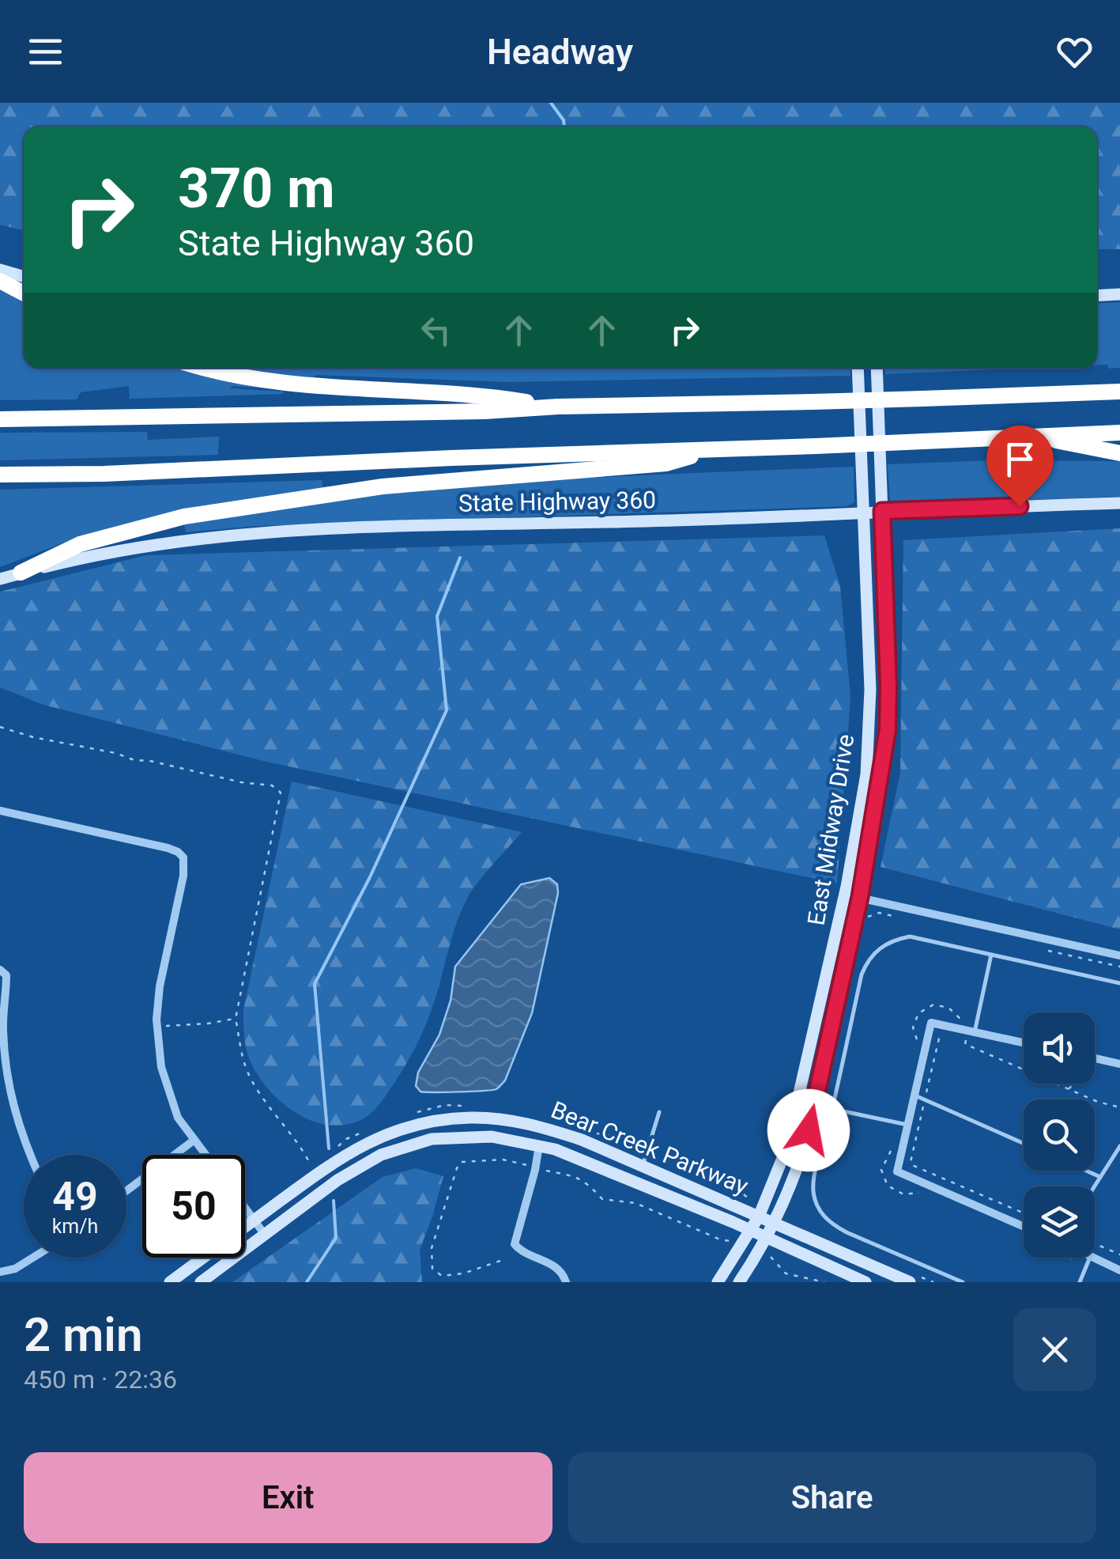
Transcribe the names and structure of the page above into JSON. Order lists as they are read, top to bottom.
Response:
{
  "streets": {
    "main road": ["State Highway 360", "East Midway Drive", "Bear Creek Parkway"]
  },
  "crossings": [
    ["State Highway 360", "East Midway Drive"],
    ["East Midway Drive", "Bear Creek Parkway"]
  ],
  "page": {
    "header": "Headway",
    "turn": ["370 m", "State Highway 360"],
    "speed": "49 km/h",
    "limit": "50",
    "heading": ["2 min", "450 m · 22:36"],
    "buttons": ["Exit", "Share"]
  }
}
